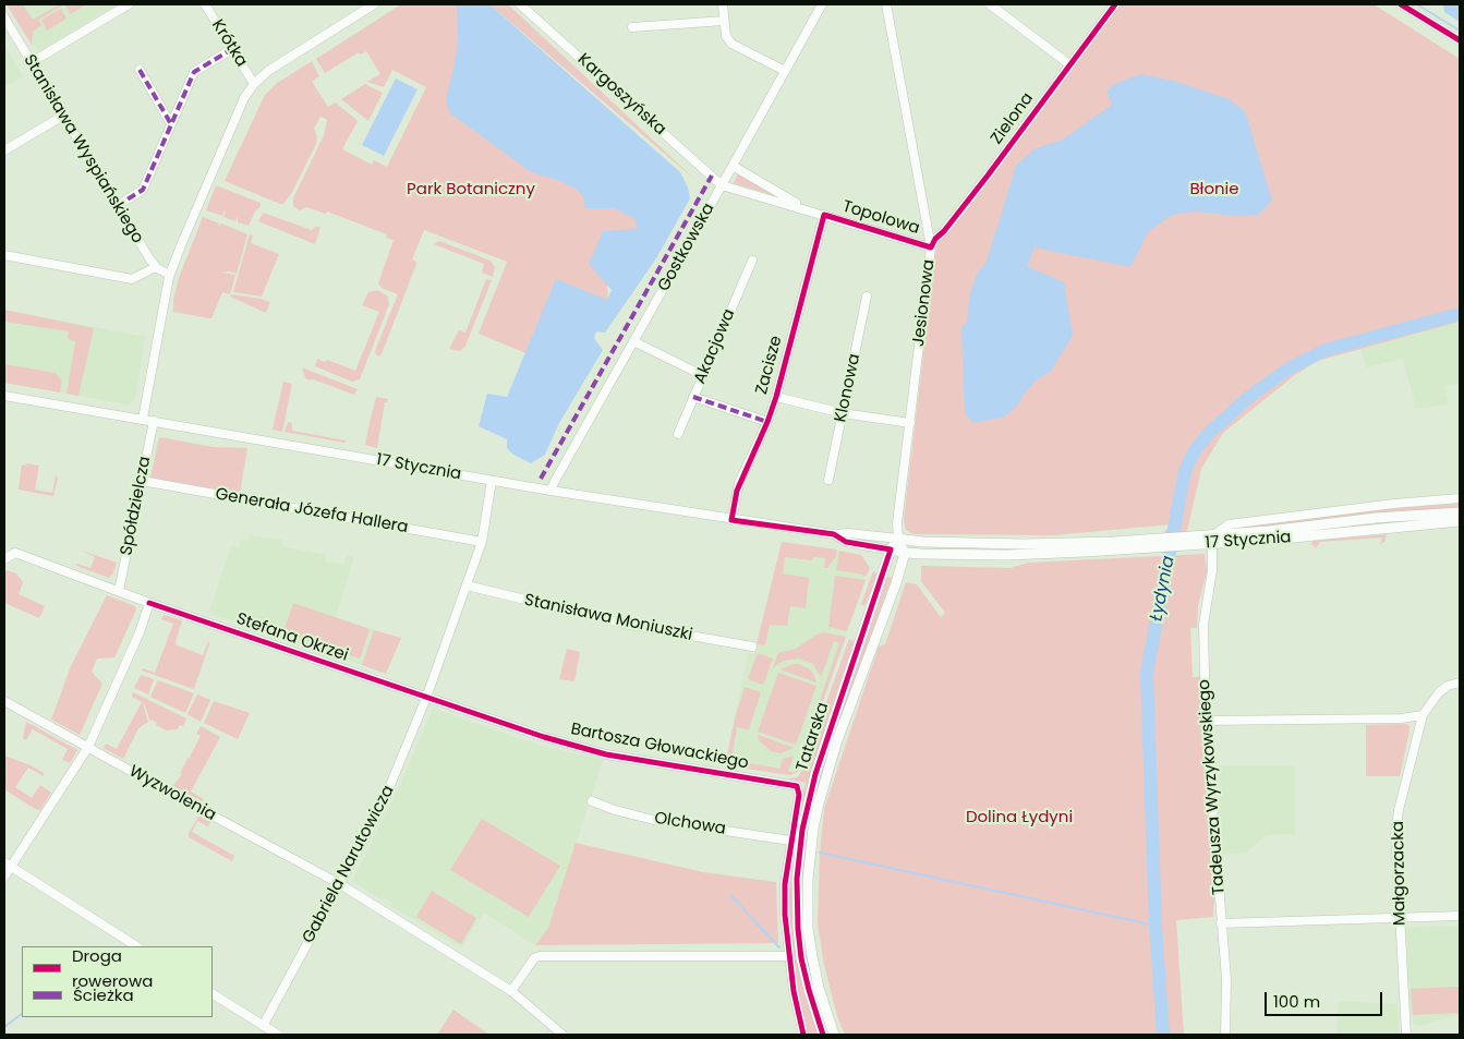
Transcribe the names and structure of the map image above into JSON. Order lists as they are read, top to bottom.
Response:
{
  "streets": {
    "main road": ["17 Stycznia", "Tatarska"],
    "street": [
      "Krótka",
      "Kargoszyńska",
      "Zielona",
      "Stanisława Wyspiańskiego",
      "Topolowa",
      "Gostkowska",
      "Jesionowa",
      "Akacjowa",
      "Zacisze",
      "Klonowa",
      "Spółdzielcza",
      "Generała Józefa Hallera",
      "Stanisława Moniuszki",
      "Stefana Okrzei",
      "Bartosza Głowackiego",
      "Tadeusza Wyrzykowskiego",
      "Wyzwolenia",
      "Olchowa",
      "Gabriela Narutowicza",
      "Małgorzacka"
    ]
  },
  "crossings": [
    ["Kargoszyńska", "Topolowa"],
    ["Kargoszyńska", "Gostkowska"],
    ["Zielona", "Topolowa"],
    ["Zielona", "Jesionowa"],
    ["Topolowa", "Gostkowska"],
    ["Topolowa", "Jesionowa"],
    ["Topolowa", "Zacisze"],
    ["Gostkowska", "17 Stycznia"],
    ["Jesionowa", "17 Stycznia"],
    ["Jesionowa", "Tatarska"],
    ["Zacisze", "17 Stycznia"],
    ["17 Stycznia", "Spółdzielcza"],
    ["17 Stycznia", "Tatarska"],
    ["17 Stycznia", "Tadeusza Wyrzykowskiego"],
    ["17 Stycznia", "Gabriela Narutowicza"],
    ["Spółdzielcza", "Generała Józefa Hallera"],
    ["Spółdzielcza", "Stefana Okrzei"],
    ["Generała Józefa Hallera", "Gabriela Narutowicza"],
    ["Stanisława Moniuszki", "Gabriela Narutowicza"],
    ["Stefana Okrzei", "Bartosza Głowackiego"],
    ["Stefana Okrzei", "Gabriela Narutowicza"],
    ["Tatarska", "Bartosza Głowackiego"],
    ["Tatarska", "Olchowa"],
    ["Bartosza Głowackiego", "Gabriela Narutowicza"],
    ["Wyzwolenia", "Gabriela Narutowicza"]
  ],
  "water": ["Łydynia"],
  "parks": ["Park Botaniczny", "Błonie", "Dolina Łydyni"],
  "legend": ["Droga rowerowa", "Ścieżka"],
  "scale_bar": "100 m"
}
